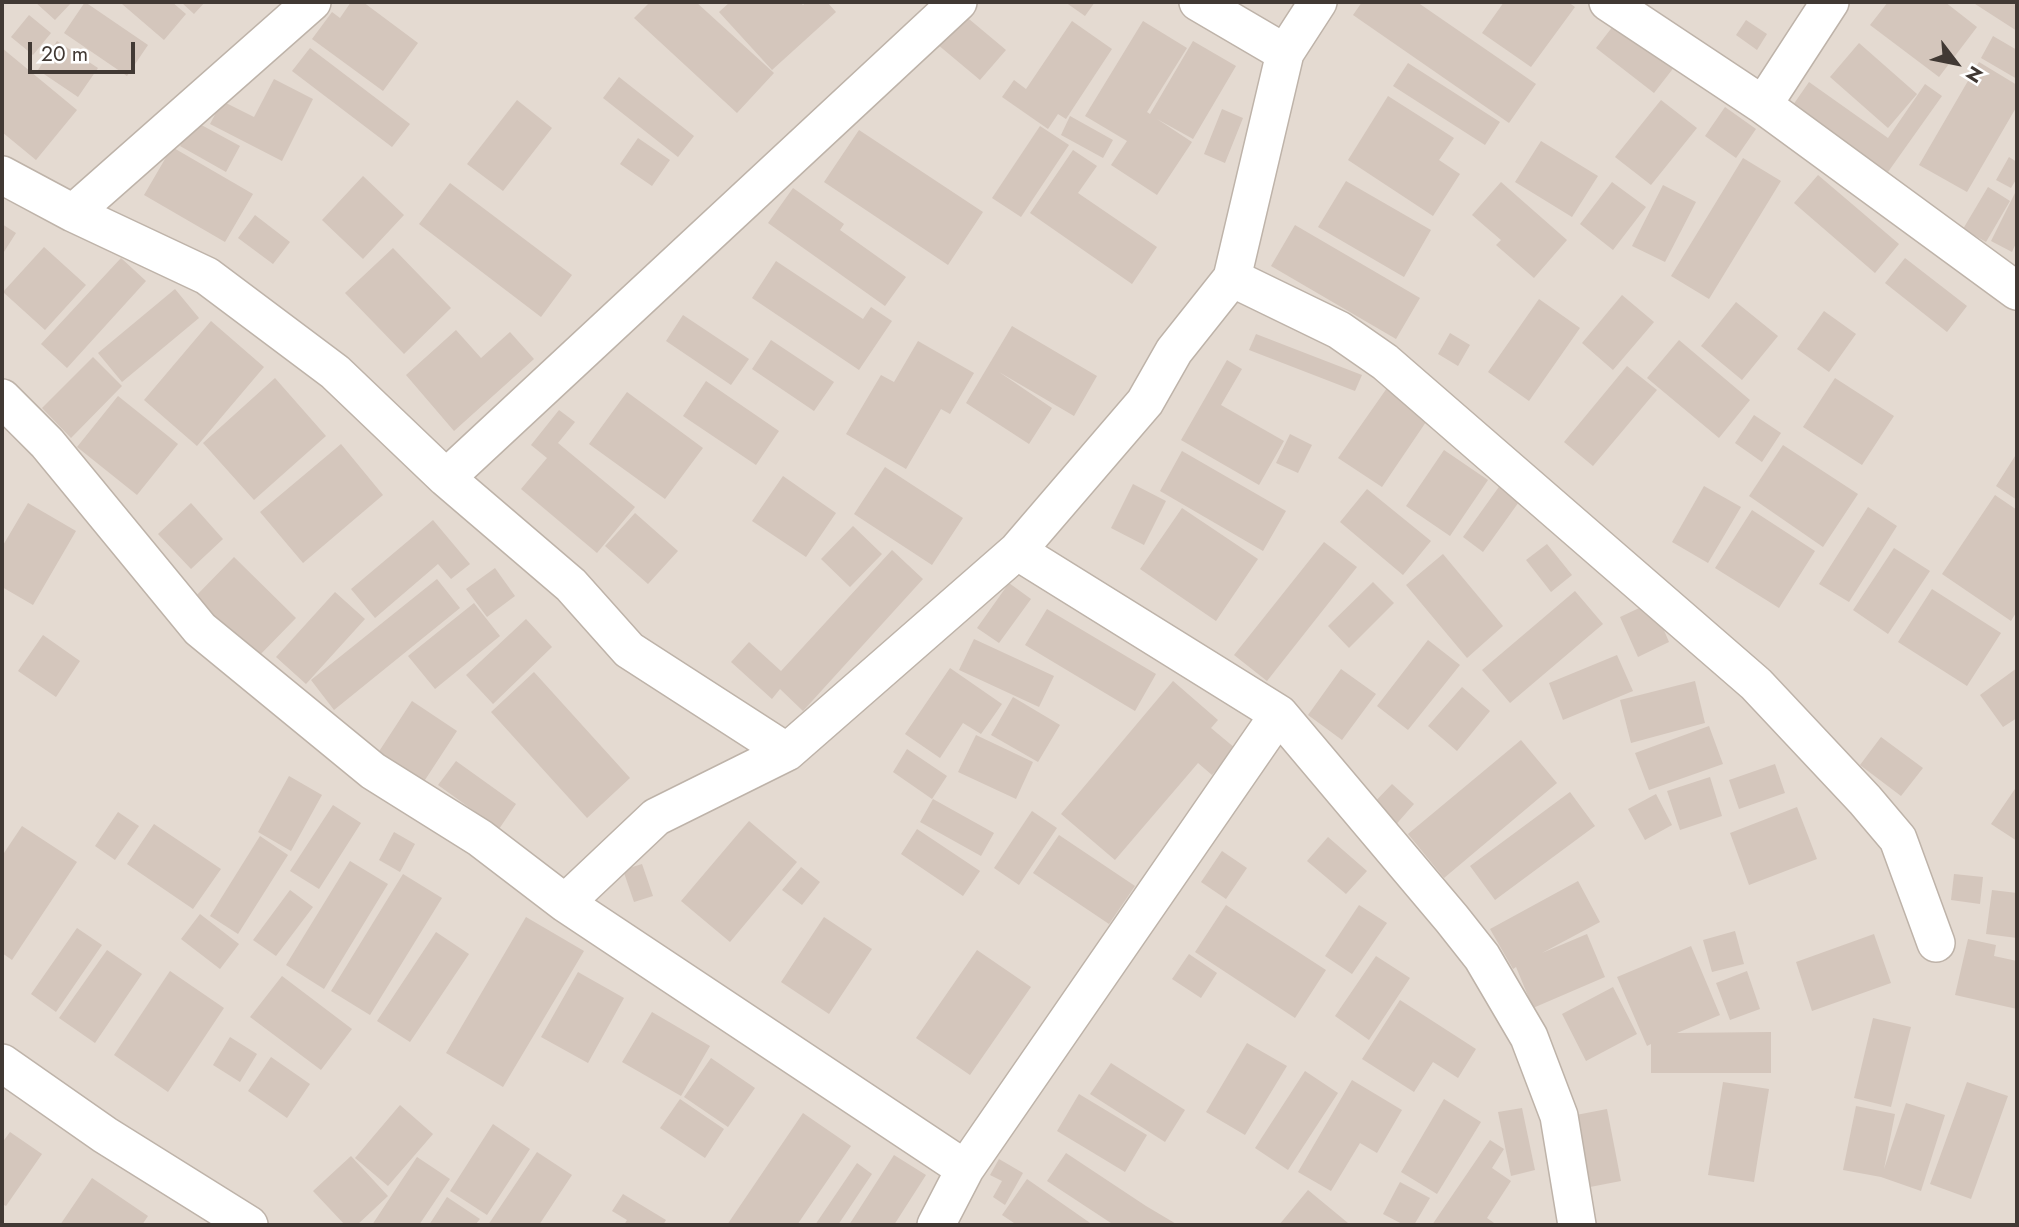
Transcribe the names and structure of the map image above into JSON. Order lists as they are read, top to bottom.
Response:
{
  "scale_bar": "20 m",
  "north": "bottom right"
}
